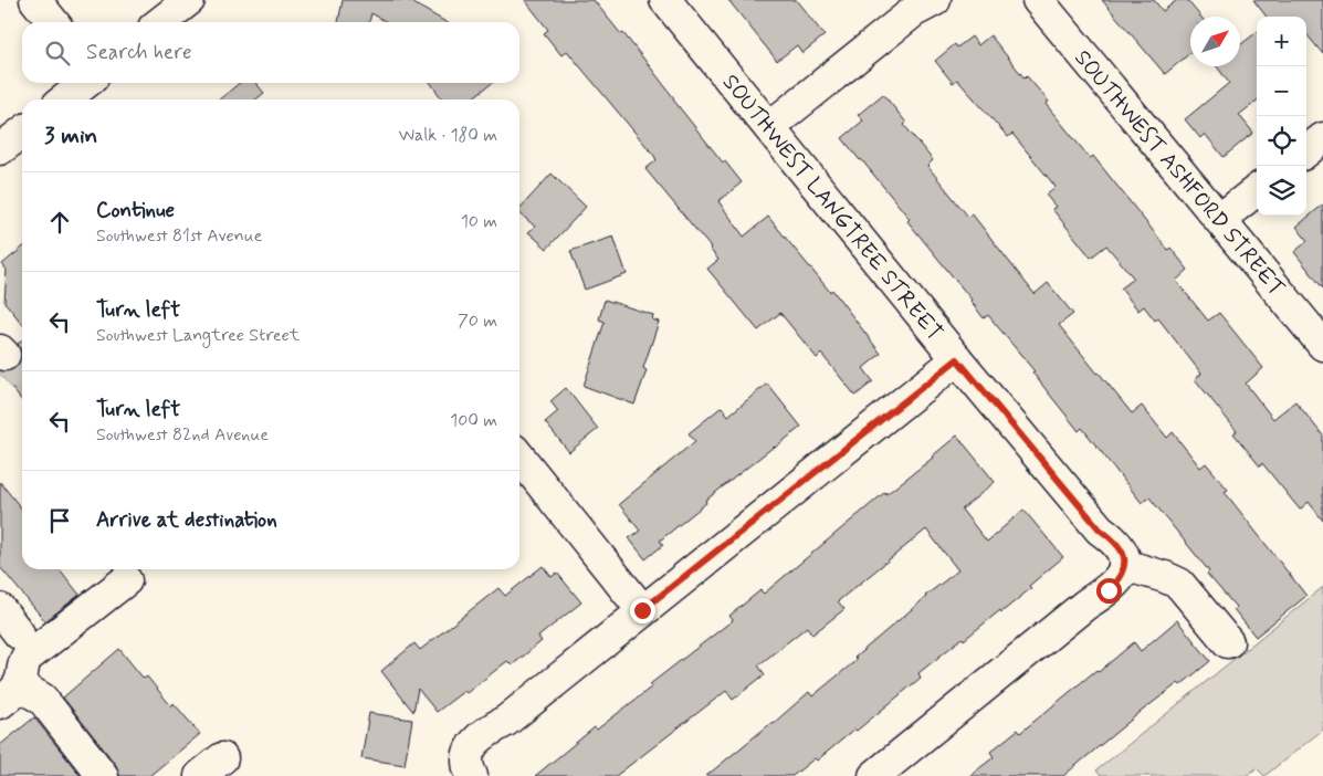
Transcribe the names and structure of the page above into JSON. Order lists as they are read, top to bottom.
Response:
{
  "streets": {
    "street": ["SOUTHWEST ASHFORD STREET", "SOUTHWEST LANGTREE STREET"]
  },
  "north": "top right",
  "page": {
    "map_buttons": ["+", "−"],
    "search": "Search here",
    "heading": ["3 min", "Walk · 180 m"],
    "list": [
      ["Continue", "Southwest 81st Avenue", "10 m"],
      ["Turn left", "Southwest Langtree Street", "70 m"],
      ["Turn left", "Southwest 82nd Avenue", "100 m"],
      "Arrive at destination"
    ]
  }
}
